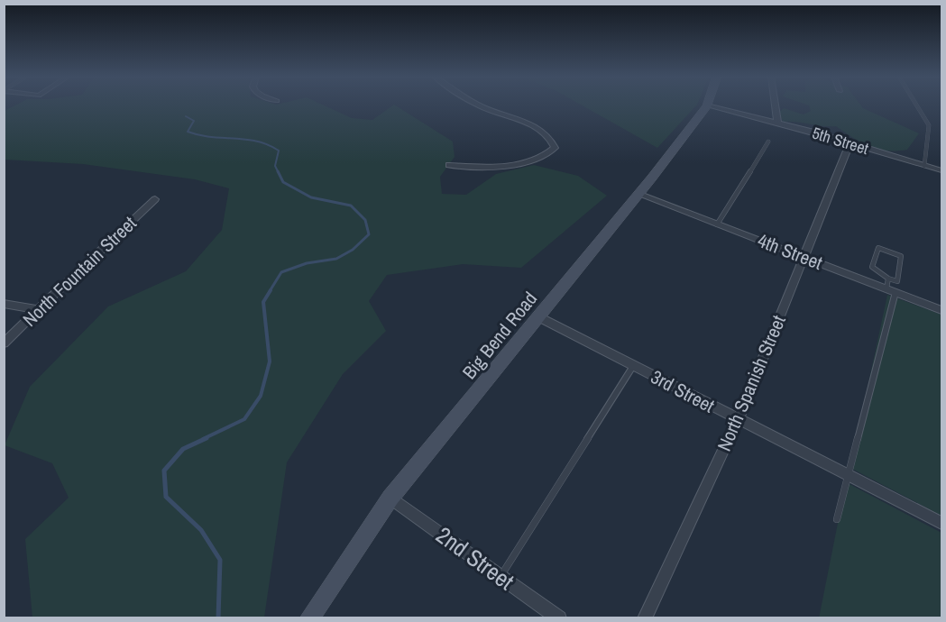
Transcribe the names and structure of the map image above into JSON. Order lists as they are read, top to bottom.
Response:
{
  "streets": {
    "main road": ["Big Bend Road"],
    "street": [
      "5th Street",
      "4th Street",
      "North Fountain Street",
      "North Spanish Street",
      "3rd Street",
      "2nd Street"
    ]
  },
  "crossings": [
    ["5th Street", "Big Bend Road"],
    ["5th Street", "North Spanish Street"],
    ["4th Street", "Big Bend Road"],
    ["4th Street", "North Spanish Street"],
    ["Big Bend Road", "3rd Street"],
    ["Big Bend Road", "2nd Street"],
    ["North Spanish Street", "3rd Street"]
  ]
}
